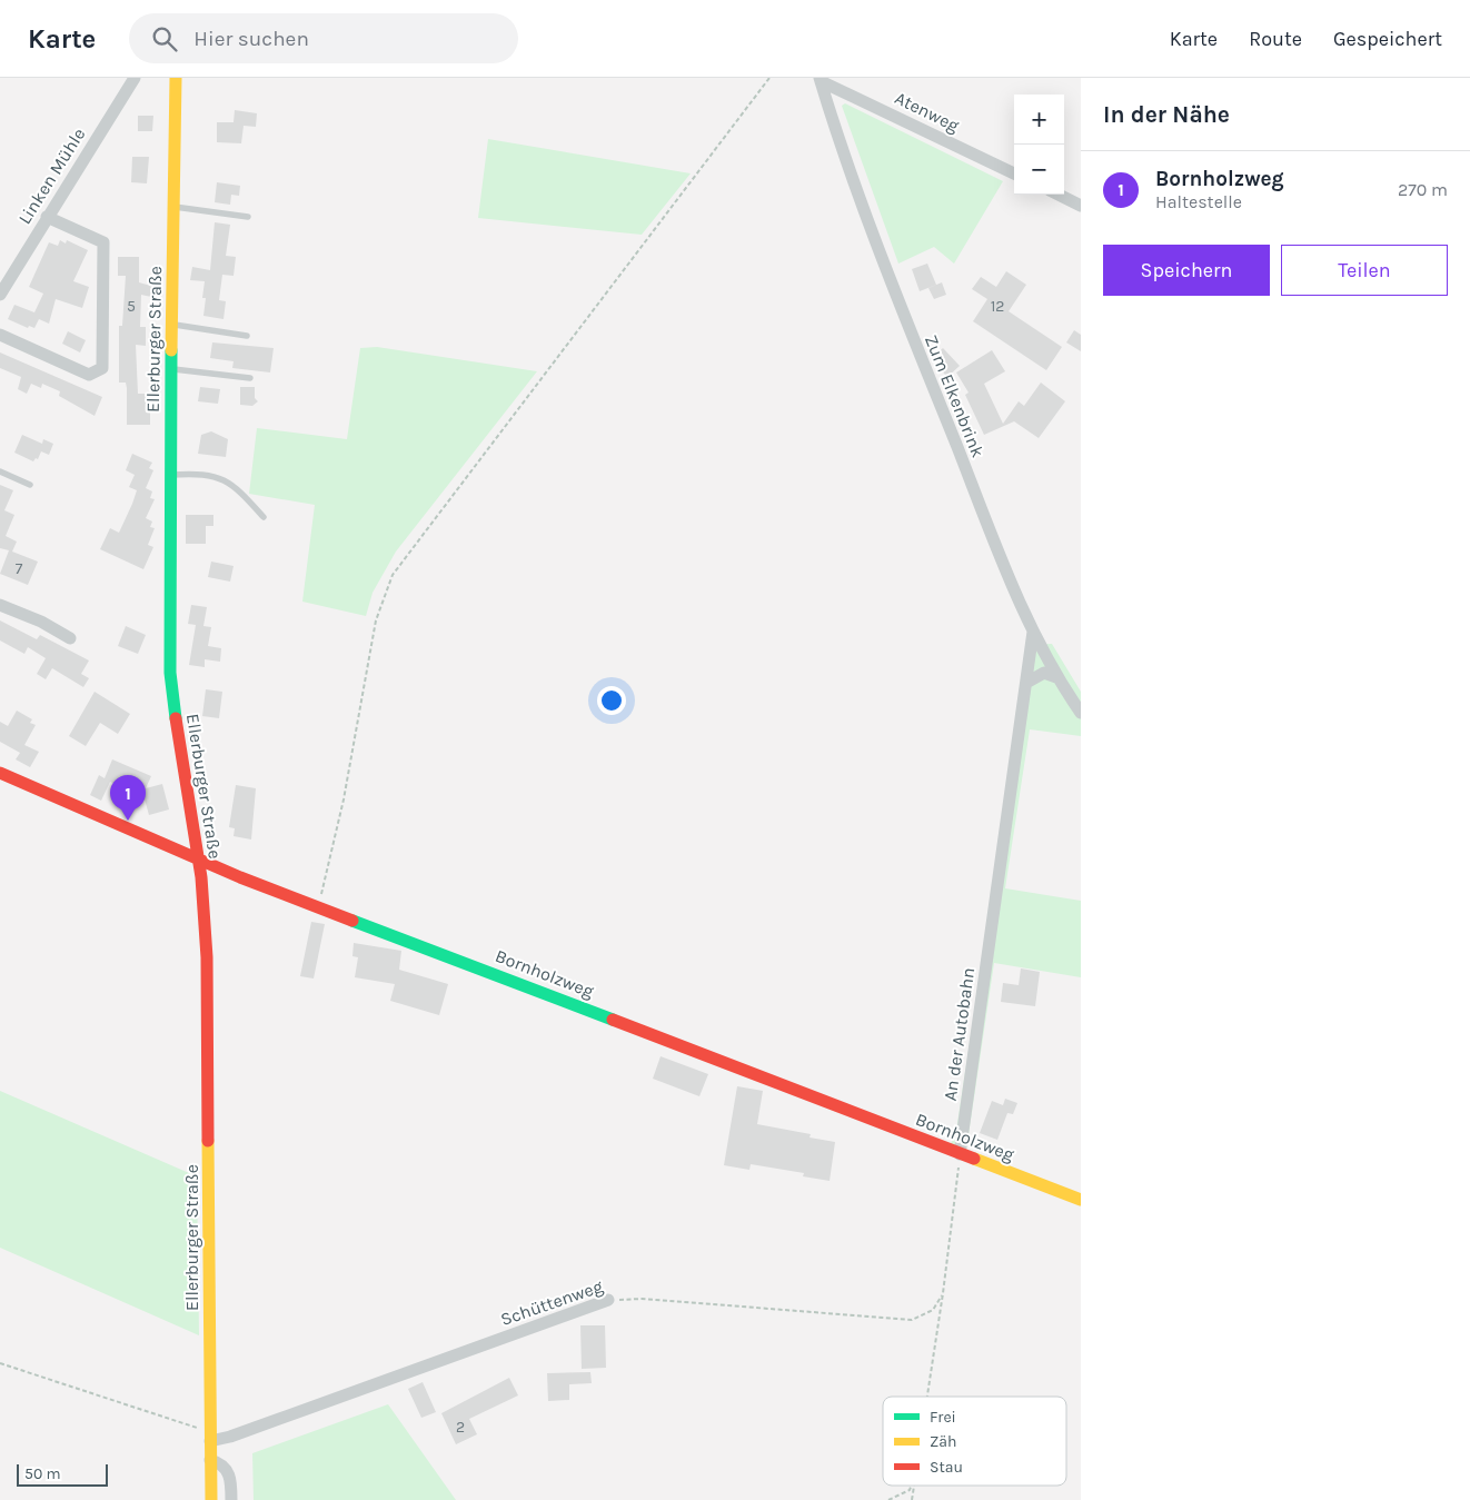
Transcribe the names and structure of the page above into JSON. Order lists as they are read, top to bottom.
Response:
{
  "streets": {
    "street": [
      "Atenweg",
      "Linken Mühle",
      "Ellerburger Straße",
      "Zum Elkenbrink",
      "Bornholzweg",
      "An der Autobahn",
      "Schüttenweg"
    ]
  },
  "crossings": [
    ["Atenweg", "Zum Elkenbrink"],
    ["Ellerburger Straße", "Bornholzweg"],
    ["Ellerburger Straße", "Schüttenweg"],
    ["Zum Elkenbrink", "An der Autobahn"],
    ["Bornholzweg", "An der Autobahn"]
  ],
  "house_numbers": [
    "5",
    "12",
    "7",
    "2"
  ],
  "legend": ["Frei", "Zäh", "Stau"],
  "scale_bar": "50 m",
  "page": {
    "header": "Karte",
    "search": "Hier suchen",
    "nav": ["Karte", "Route", "Gespeichert"],
    "heading": "In der Nähe",
    "map_buttons": ["+", "−"],
    "list": [
      {
        "mark": "1",
        "name": "Bornholzweg",
        "note": "Haltestelle",
        "value": "270 m"
      }
    ],
    "buttons": ["Speichern", "Teilen"],
    "pins": "1",
    "scale": "50 m"
  }
}
